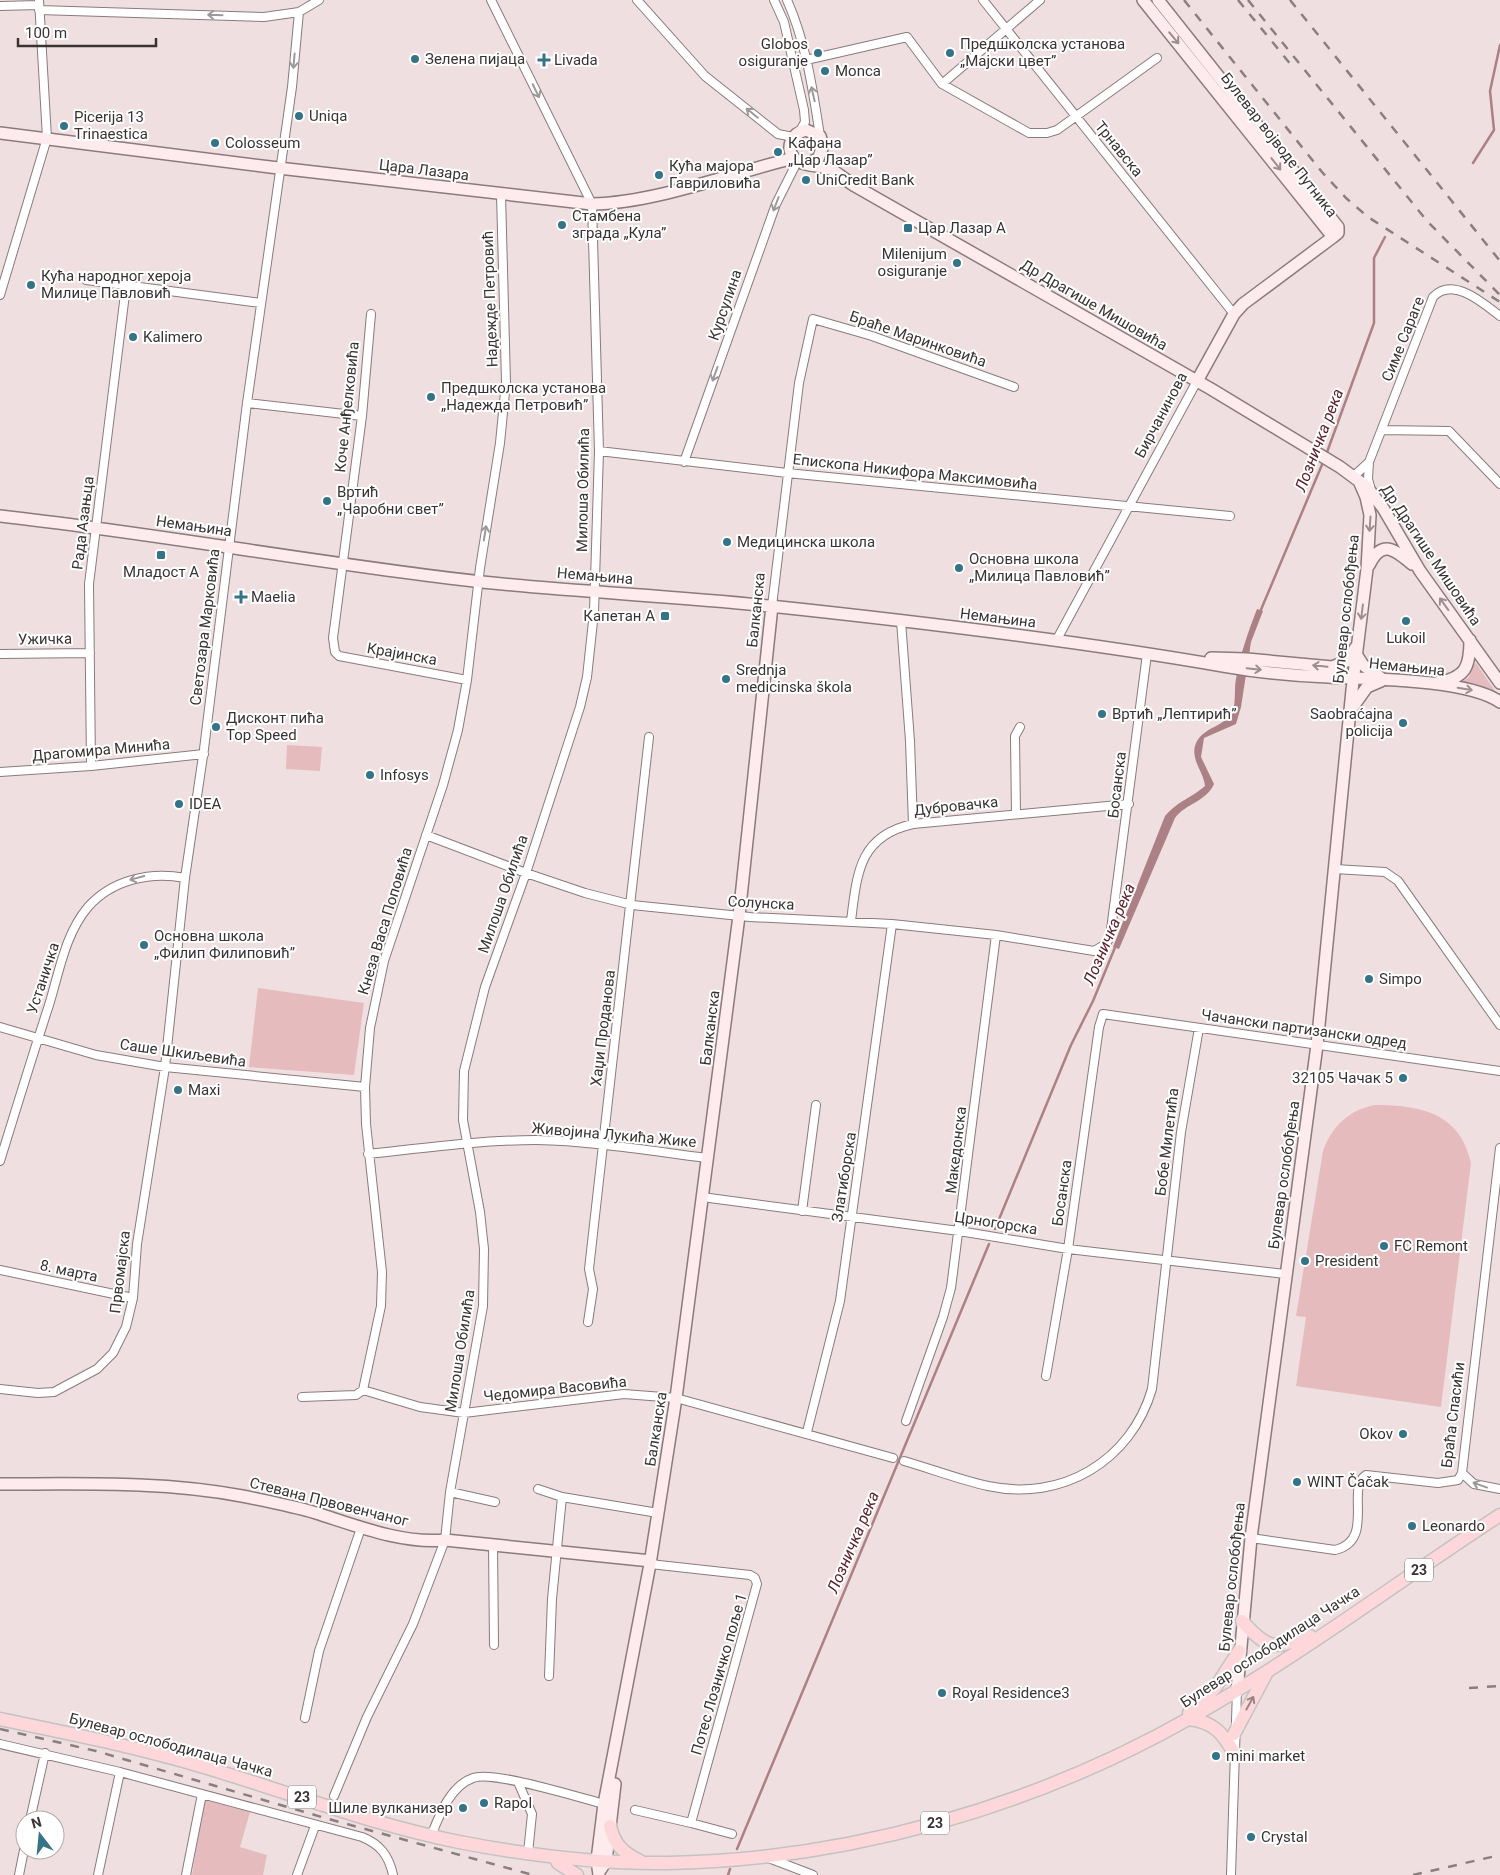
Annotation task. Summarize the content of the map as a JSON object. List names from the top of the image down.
{
  "streets": {
    "main road": ["23", "Булевар ослободилаца Чачка"],
    "street": [
      "Булевар војводе Путника",
      "Трнавска",
      "Цара Лазара",
      "Надежде Петровић",
      "Курсулина",
      "Др Драгише Мишовића",
      "Браће Маринковића",
      "Симе Сараге",
      "Коче Анђелковића",
      "Бирчанинова",
      "Епископа Никифора Максимовића",
      "Милоша Обилића",
      "Рада Азањца",
      "Немањина",
      "Булевар ослобођења",
      "Балканска",
      "Светозара Марковића",
      "Ужичка",
      "Крајинска",
      "Драгомира Минића",
      "Босанска",
      "Дубровачка",
      "Солунска",
      "Кнеза Васа Поповића",
      "Устаничка",
      "Хаџи Проданова",
      "Чачански партизански одред",
      "Саше Шкиљевића",
      "Живојина Лукића Жике",
      "Бобе Милетића",
      "Македонска",
      "Златиборска",
      "Црногорска",
      "8. марта",
      "Првомајска",
      "Чедомира Васовића",
      "Браћа Спасићи",
      "Стевана Првовенчаног",
      "Потес Лозничко поље 1"
    ]
  },
  "crossings": [
    ["Булевар војводе Путника", "Бирчанинова"],
    ["Трнавска", "Бирчанинова"],
    ["Цара Лазара", "Надежде Петровић"],
    ["Цара Лазара", "Курсулина"],
    ["Цара Лазара", "Др Драгише Мишовића"],
    ["Цара Лазара", "Милоша Обилића"],
    ["Цара Лазара", "Светозара Марковића"],
    ["Надежде Петровић", "Немањина"],
    ["Надежде Петровић", "Кнеза Васа Поповића"],
    ["Курсулина", "Др Драгише Мишовића"],
    ["Курсулина", "Епископа Никифора Максимовића"],
    ["Др Драгише Мишовића", "Симе Сараге"],
    ["Др Драгише Мишовића", "Бирчанинова"],
    ["Др Драгише Мишовића", "Булевар ослобођења"],
    ["Браће Маринковића", "Балканска"],
    ["Симе Сараге", "Булевар ослобођења"],
    ["Коче Анђелковића", "Немањина"],
    ["Коче Анђелковића", "Крајинска"],
    ["Бирчанинова", "Епископа Никифора Максимовића"],
    ["Бирчанинова", "Немањина"],
    ["Епископа Никифора Максимовића", "Милоша Обилића"],
    ["Епископа Никифора Максимовића", "Балканска"],
    ["Милоша Обилића", "Немањина"],
    ["Милоша Обилића", "Солунска"],
    ["Милоша Обилића", "Живојина Лукића Жике"],
    ["Милоша Обилића", "Чедомира Васовића"],
    ["Милоша Обилића", "Стевана Првовенчаног"],
    ["Рада Азањца", "Немањина"],
    ["Рада Азањца", "Ужичка"],
    ["Рада Азањца", "Драгомира Минића"],
    ["Немањина", "Булевар ослобођења"],
    ["Немањина", "Балканска"],
    ["Немањина", "Светозара Марковића"],
    ["Немањина", "Босанска"],
    ["Немањина", "Кнеза Васа Поповића"],
    ["Булевар ослобођења", "Чачански партизански одред"],
    ["Булевар ослобођења", "Црногорска"],
    ["Булевар ослобођења", "Браћа Спасићи"],
    ["Булевар ослобођења", "Булевар ослободилаца Чачка"],
    ["Балканска", "Солунска"],
    ["Балканска", "Живојина Лукића Жике"],
    ["Балканска", "Црногорска"],
    ["Балканска", "Чедомира Васовића"],
    ["Балканска", "Стевана Првовенчаног"],
    ["Балканска", "Булевар ослободилаца Чачка"],
    ["Балканска", "Потес Лозничко поље 1"],
    ["Светозара Марковића", "Драгомира Минића"],
    ["Светозара Марковића", "Устаничка"],
    ["Светозара Марковића", "Саше Шкиљевића"],
    ["Светозара Марковића", "Првомајска"],
    ["Крајинска", "Кнеза Васа Поповића"],
    ["Босанска", "Дубровачка"],
    ["Босанска", "Солунска"],
    ["Босанска", "Чачански партизански одред"],
    ["Босанска", "Црногорска"],
    ["Дубровачка", "Солунска"],
    ["Солунска", "Кнеза Васа Поповића"],
    ["Солунска", "Хаџи Проданова"],
    ["Солунска", "Македонска"],
    ["Солунска", "Златиборска"],
    ["Кнеза Васа Поповића", "Саше Шкиљевића"],
    ["Кнеза Васа Поповића", "Живојина Лукића Жике"],
    ["Кнеза Васа Поповића", "Чедомира Васовића"],
    ["Устаничка", "Саше Шкиљевића"],
    ["Хаџи Проданова", "Живојина Лукића Жике"],
    ["Чачански партизански одред", "Бобе Милетића"],
    ["Саше Шкиљевића", "Првомајска"],
    ["Бобе Милетића", "Црногорска"],
    ["Македонска", "Црногорска"],
    ["Златиборска", "Црногорска"],
    ["Златиборска", "Чедомира Васовића"],
    ["8. марта", "Првомајска"],
    ["Стевана Првовенчаног", "Потес Лозничко поље 1"]
  ],
  "one_way": ["Надежде Петровић", "Курсулина", "Устаничка"],
  "water": ["Лозничка река"],
  "places": {
    "other": [
      "Globos osiguranje",
      "Предшколска установа „Мајски цвет”",
      "Зелена пијаца",
      "Monca",
      "Uniqa",
      "Picerija 13 Trinaestica",
      "Colosseum",
      "Кафана „Цар Лазар”",
      "Кућа мајора Гавриловића",
      "UniCredit Bank",
      "Стамбена зграда „Кула”",
      "Milenijum osiguranje",
      "Кућа народног хероја Милице Павловић",
      "Kalimero",
      "Предшколска установа „Надежда Петровић”",
      "Вртић „Чаробни свет”",
      "Медицинска школа",
      "Основна школа „Милица Павловић”",
      "Lukoil",
      "Srednja medicinska škola",
      "Вртић „Лептирић”",
      "Saobraćajna policija",
      "Дисконт пића Top Speed",
      "Infosys",
      "IDEA",
      "Основна школа „Филип Филиповић”",
      "Simpo",
      "32105 Чачак 5",
      "Maxi",
      "FC Remont",
      "President",
      "Okov",
      "WINT Čačak",
      "Leonardo",
      "Royal Residence3",
      "mini market",
      "Rapol",
      "Шиле вулканизер",
      "Crystal"
    ],
    "health": ["Livada", "Maelia"],
    "transit": ["Цар Лазар А", "Младост А", "Капетан А"]
  },
  "scale_bar": "100 m",
  "north": "top"
}
